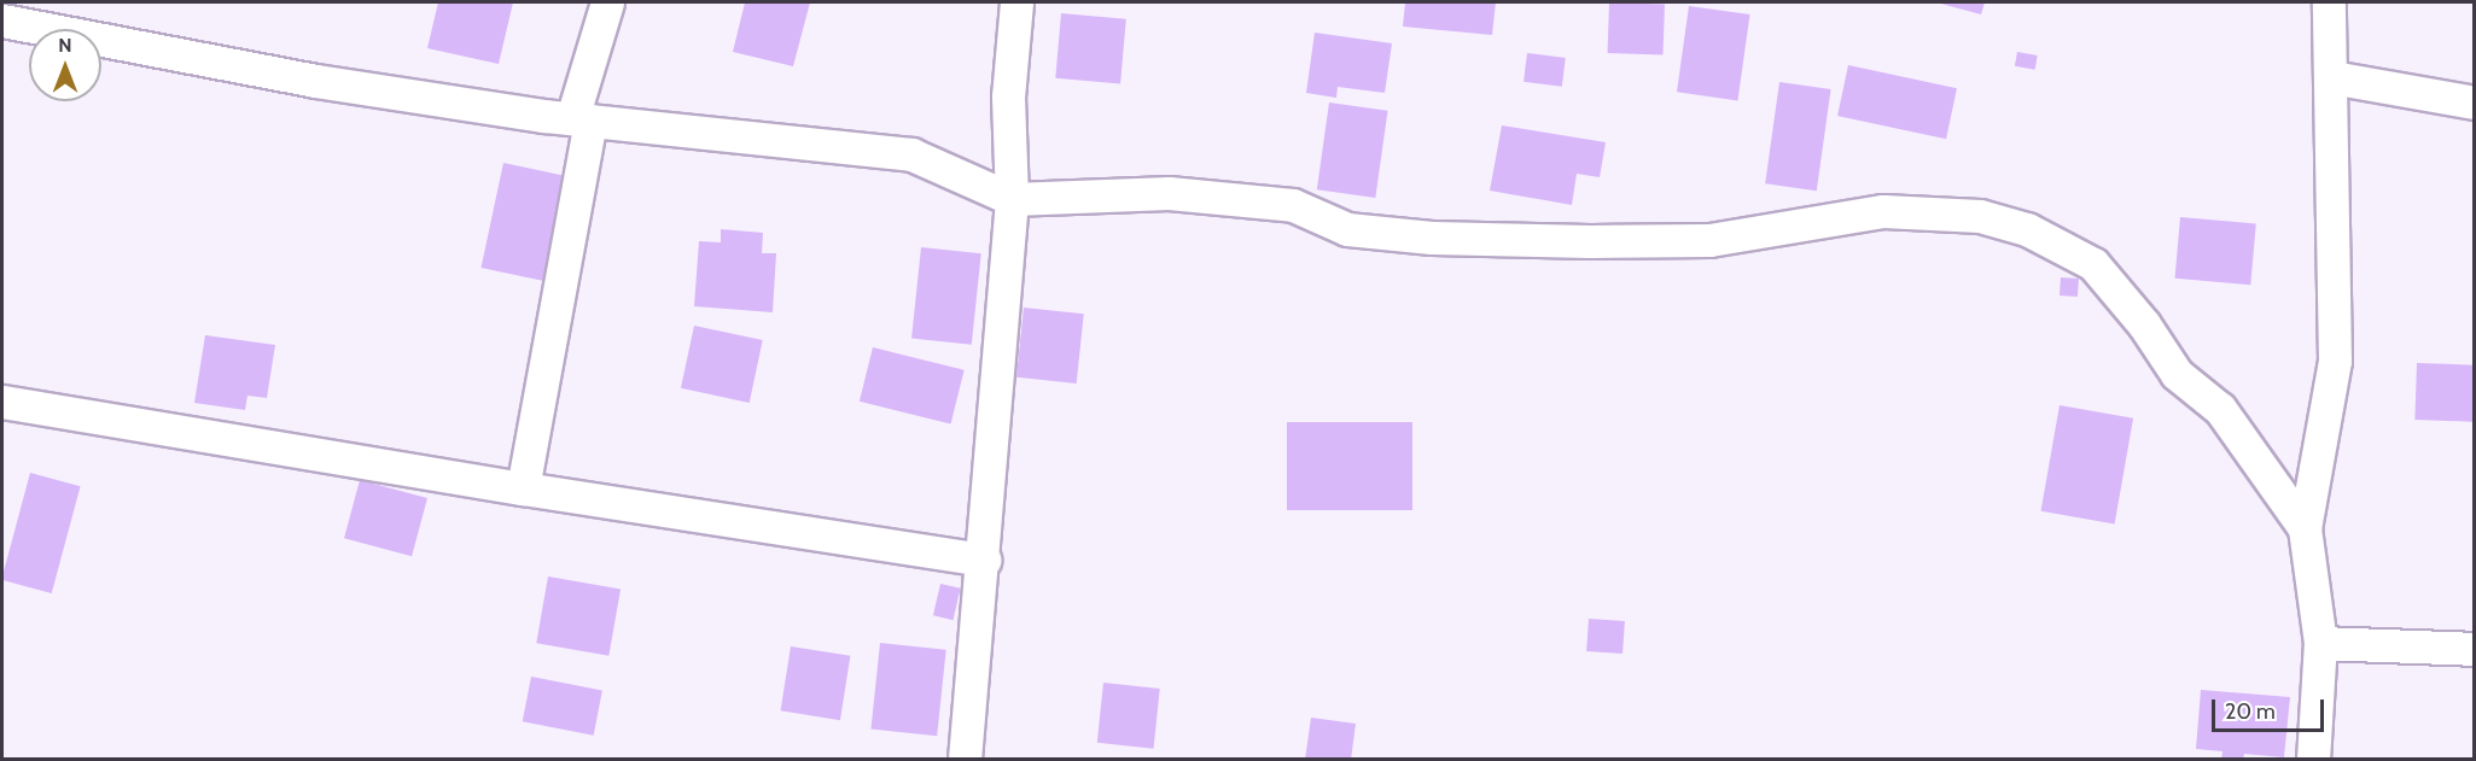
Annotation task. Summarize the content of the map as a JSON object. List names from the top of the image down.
{
  "scale_bar": "20 m",
  "north": "top"
}
